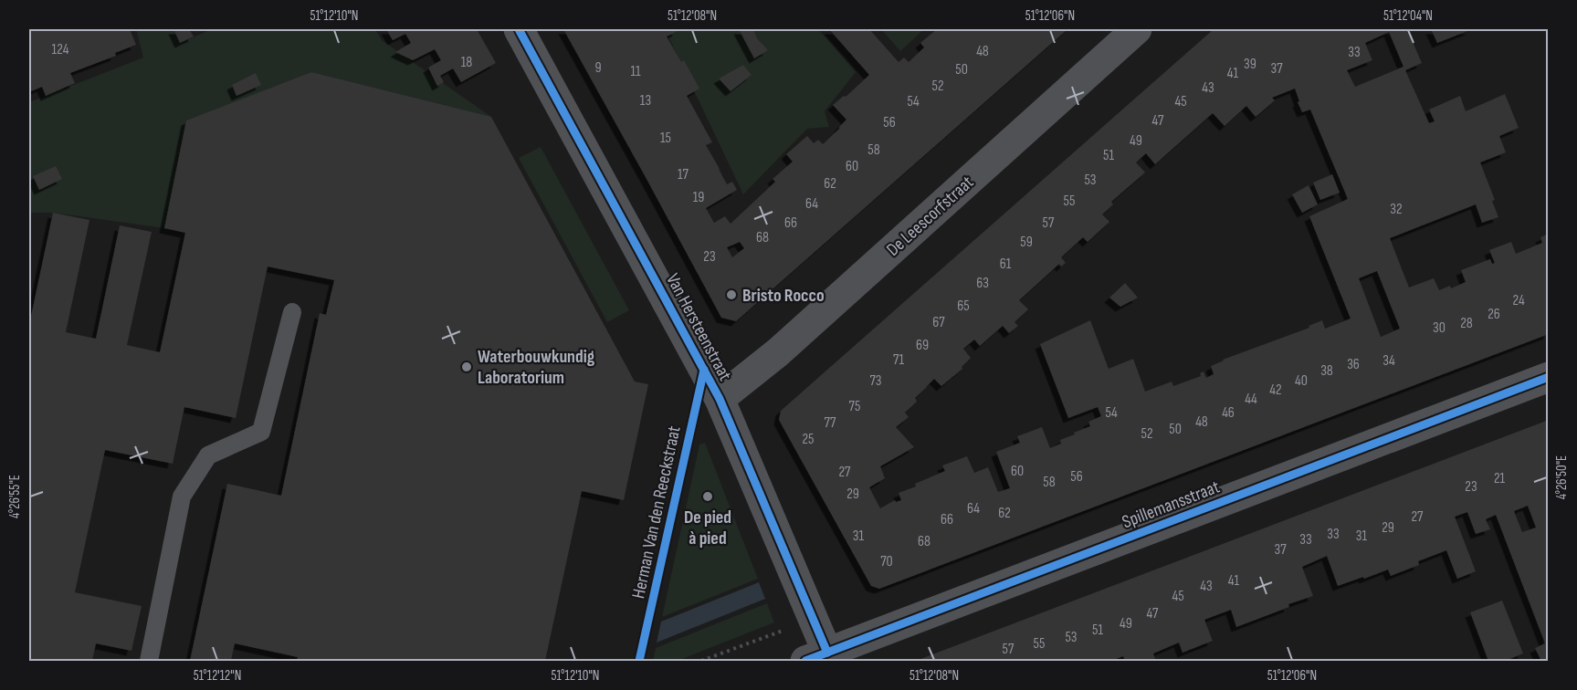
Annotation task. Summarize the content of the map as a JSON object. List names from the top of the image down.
{
  "streets": {
    "street": ["De Leescorfstraat", "Van Hersteenstraat", "Spillemansstraat"],
    "cycle path": ["Herman Van den Reeckstraat"]
  },
  "crossings": [
    ["De Leescorfstraat", "Van Hersteenstraat"],
    ["Van Hersteenstraat", "Spillemansstraat"]
  ],
  "places": ["Bristo Rocco", "Waterbouwkundig Laboratorium", "De pied à pied"],
  "house_numbers": [
    "124",
    "48",
    "33",
    "18",
    "39",
    "9",
    "37",
    "50",
    "11",
    "41",
    "52",
    "43",
    "13",
    "54",
    "45",
    "47",
    "56",
    "15",
    "49",
    "58",
    "51",
    "60",
    "17",
    "53",
    "62",
    "19",
    "55",
    "64",
    "32",
    "66",
    "57",
    "68",
    "59",
    "23",
    "61",
    "63",
    "24",
    "65",
    "26",
    "67",
    "28",
    "30",
    "69",
    "71",
    "34",
    "36",
    "38",
    "73",
    "40",
    "42",
    "44",
    "75",
    "54",
    "46",
    "48",
    "77",
    "50",
    "52",
    "25",
    "60",
    "27",
    "56",
    "21",
    "58",
    "23",
    "29",
    "64",
    "62",
    "27",
    "66",
    "29",
    "33",
    "31",
    "31",
    "33",
    "68",
    "37",
    "70",
    "41",
    "43",
    "45",
    "47",
    "49",
    "51",
    "53",
    "55",
    "57"
  ],
  "coordinates": [
    "51°12'10\"N",
    "51°12'08\"N",
    "51°12'06\"N",
    "51°12'04\"N",
    "4°26'50\"E",
    "4°26'55\"E",
    "51°12'12\"N"
  ]
}
